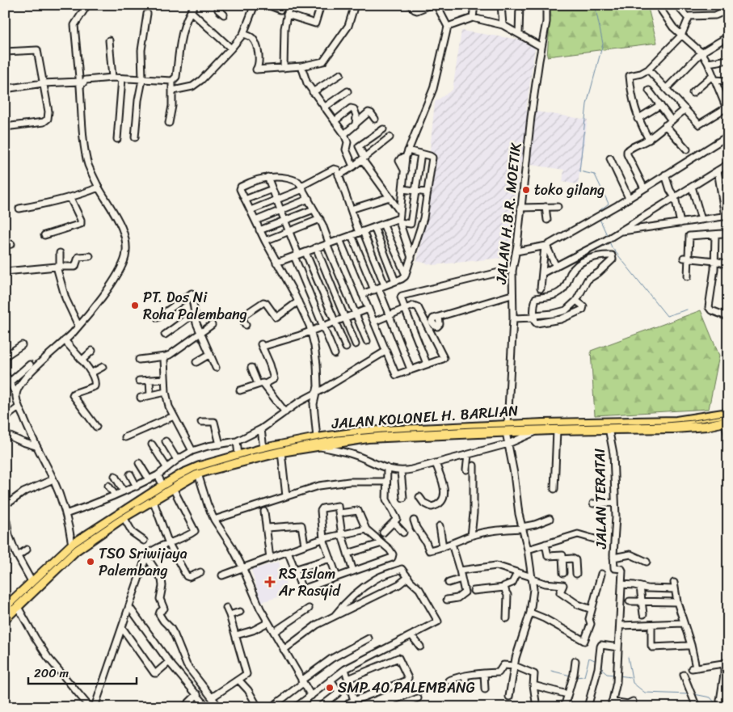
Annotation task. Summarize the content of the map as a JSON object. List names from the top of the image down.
{
  "streets": {
    "highway": ["JALAN KOLONEL H. BARLIAN"],
    "street": ["JALAN H.B.R. MOETIK", "JALAN TERATAI"]
  },
  "crossings": [
    ["JALAN H.B.R. MOETIK", "JALAN KOLONEL H. BARLIAN"]
  ],
  "places": {
    "other": [
      "toko gilang",
      "PT. Dos Ni Roha Palembang",
      "TSO Sriwijaya Palembang",
      "SMP 40 PALEMBANG"
    ],
    "health": ["RS Islam Ar Rasyid"]
  },
  "scale_bar": "200 m"
}
